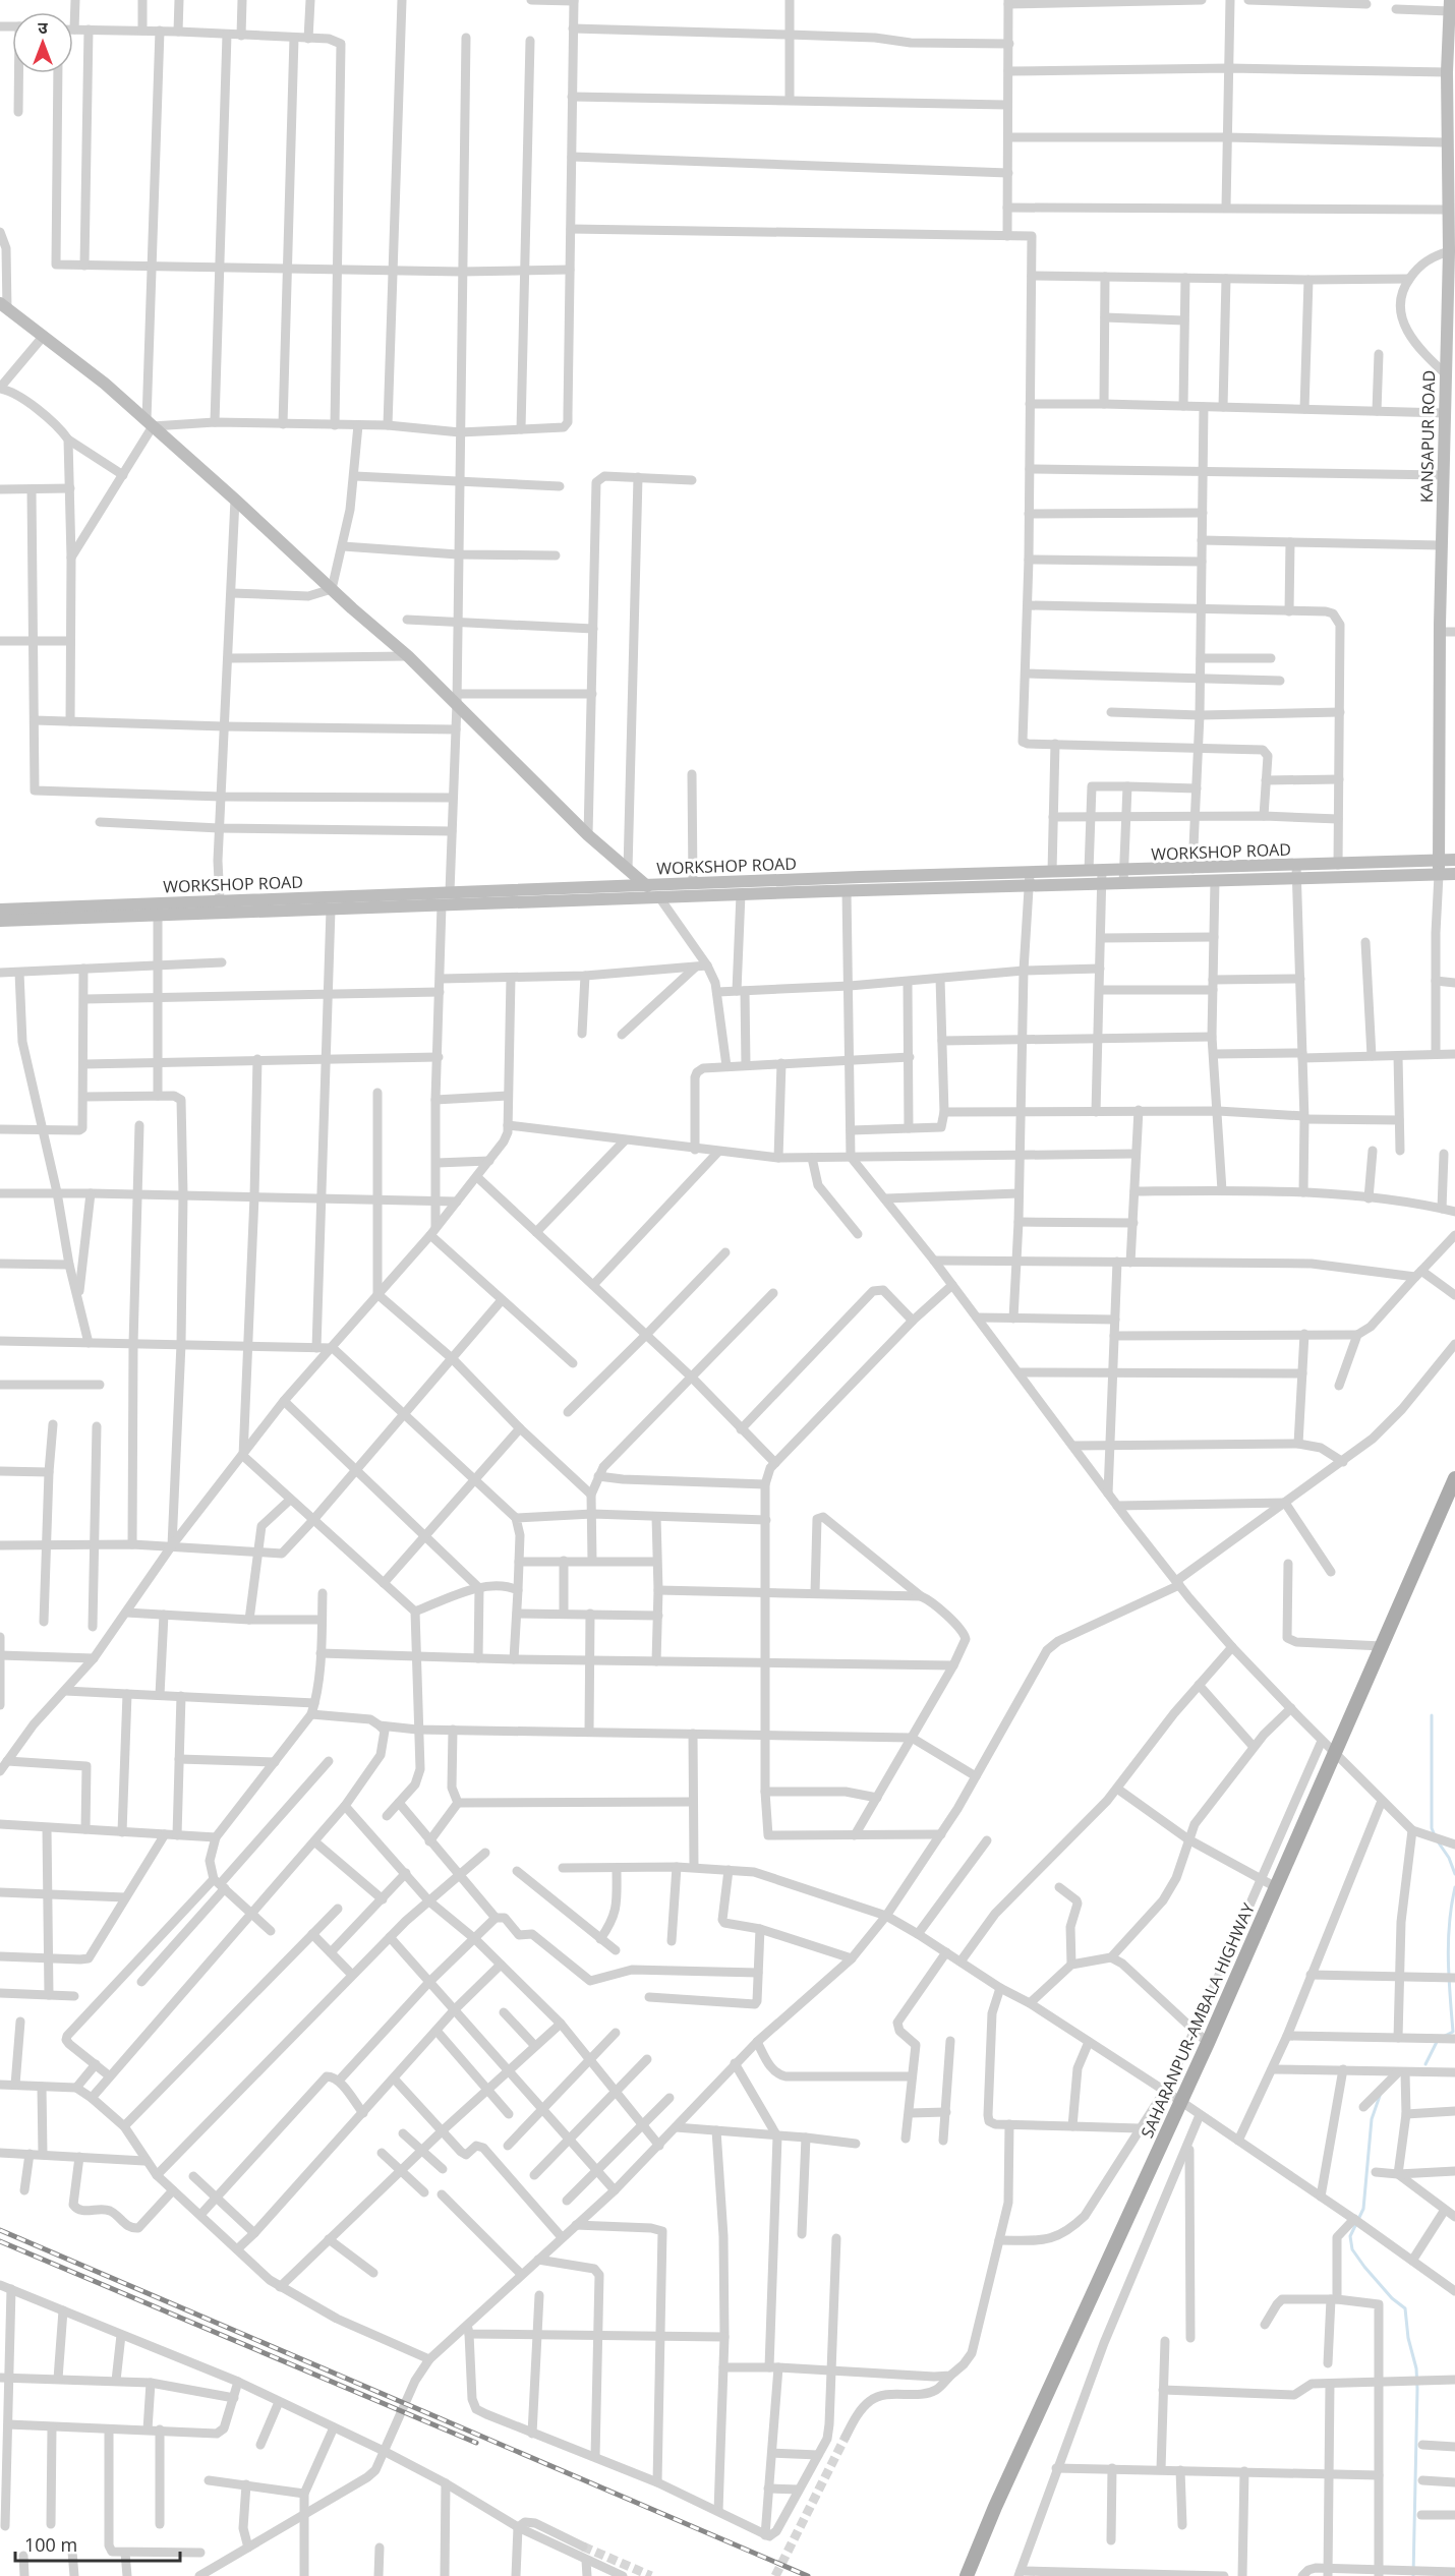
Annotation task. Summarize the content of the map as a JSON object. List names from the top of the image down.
{
  "streets": {
    "main road": ["KANSAPUR ROAD", "WORKSHOP ROAD", "SAHARANPUR-AMBALA HIGHWAY"]
  },
  "crossings": [
    ["KANSAPUR ROAD", "WORKSHOP ROAD"]
  ],
  "scale_bar": "100 m",
  "north": "top"
}
